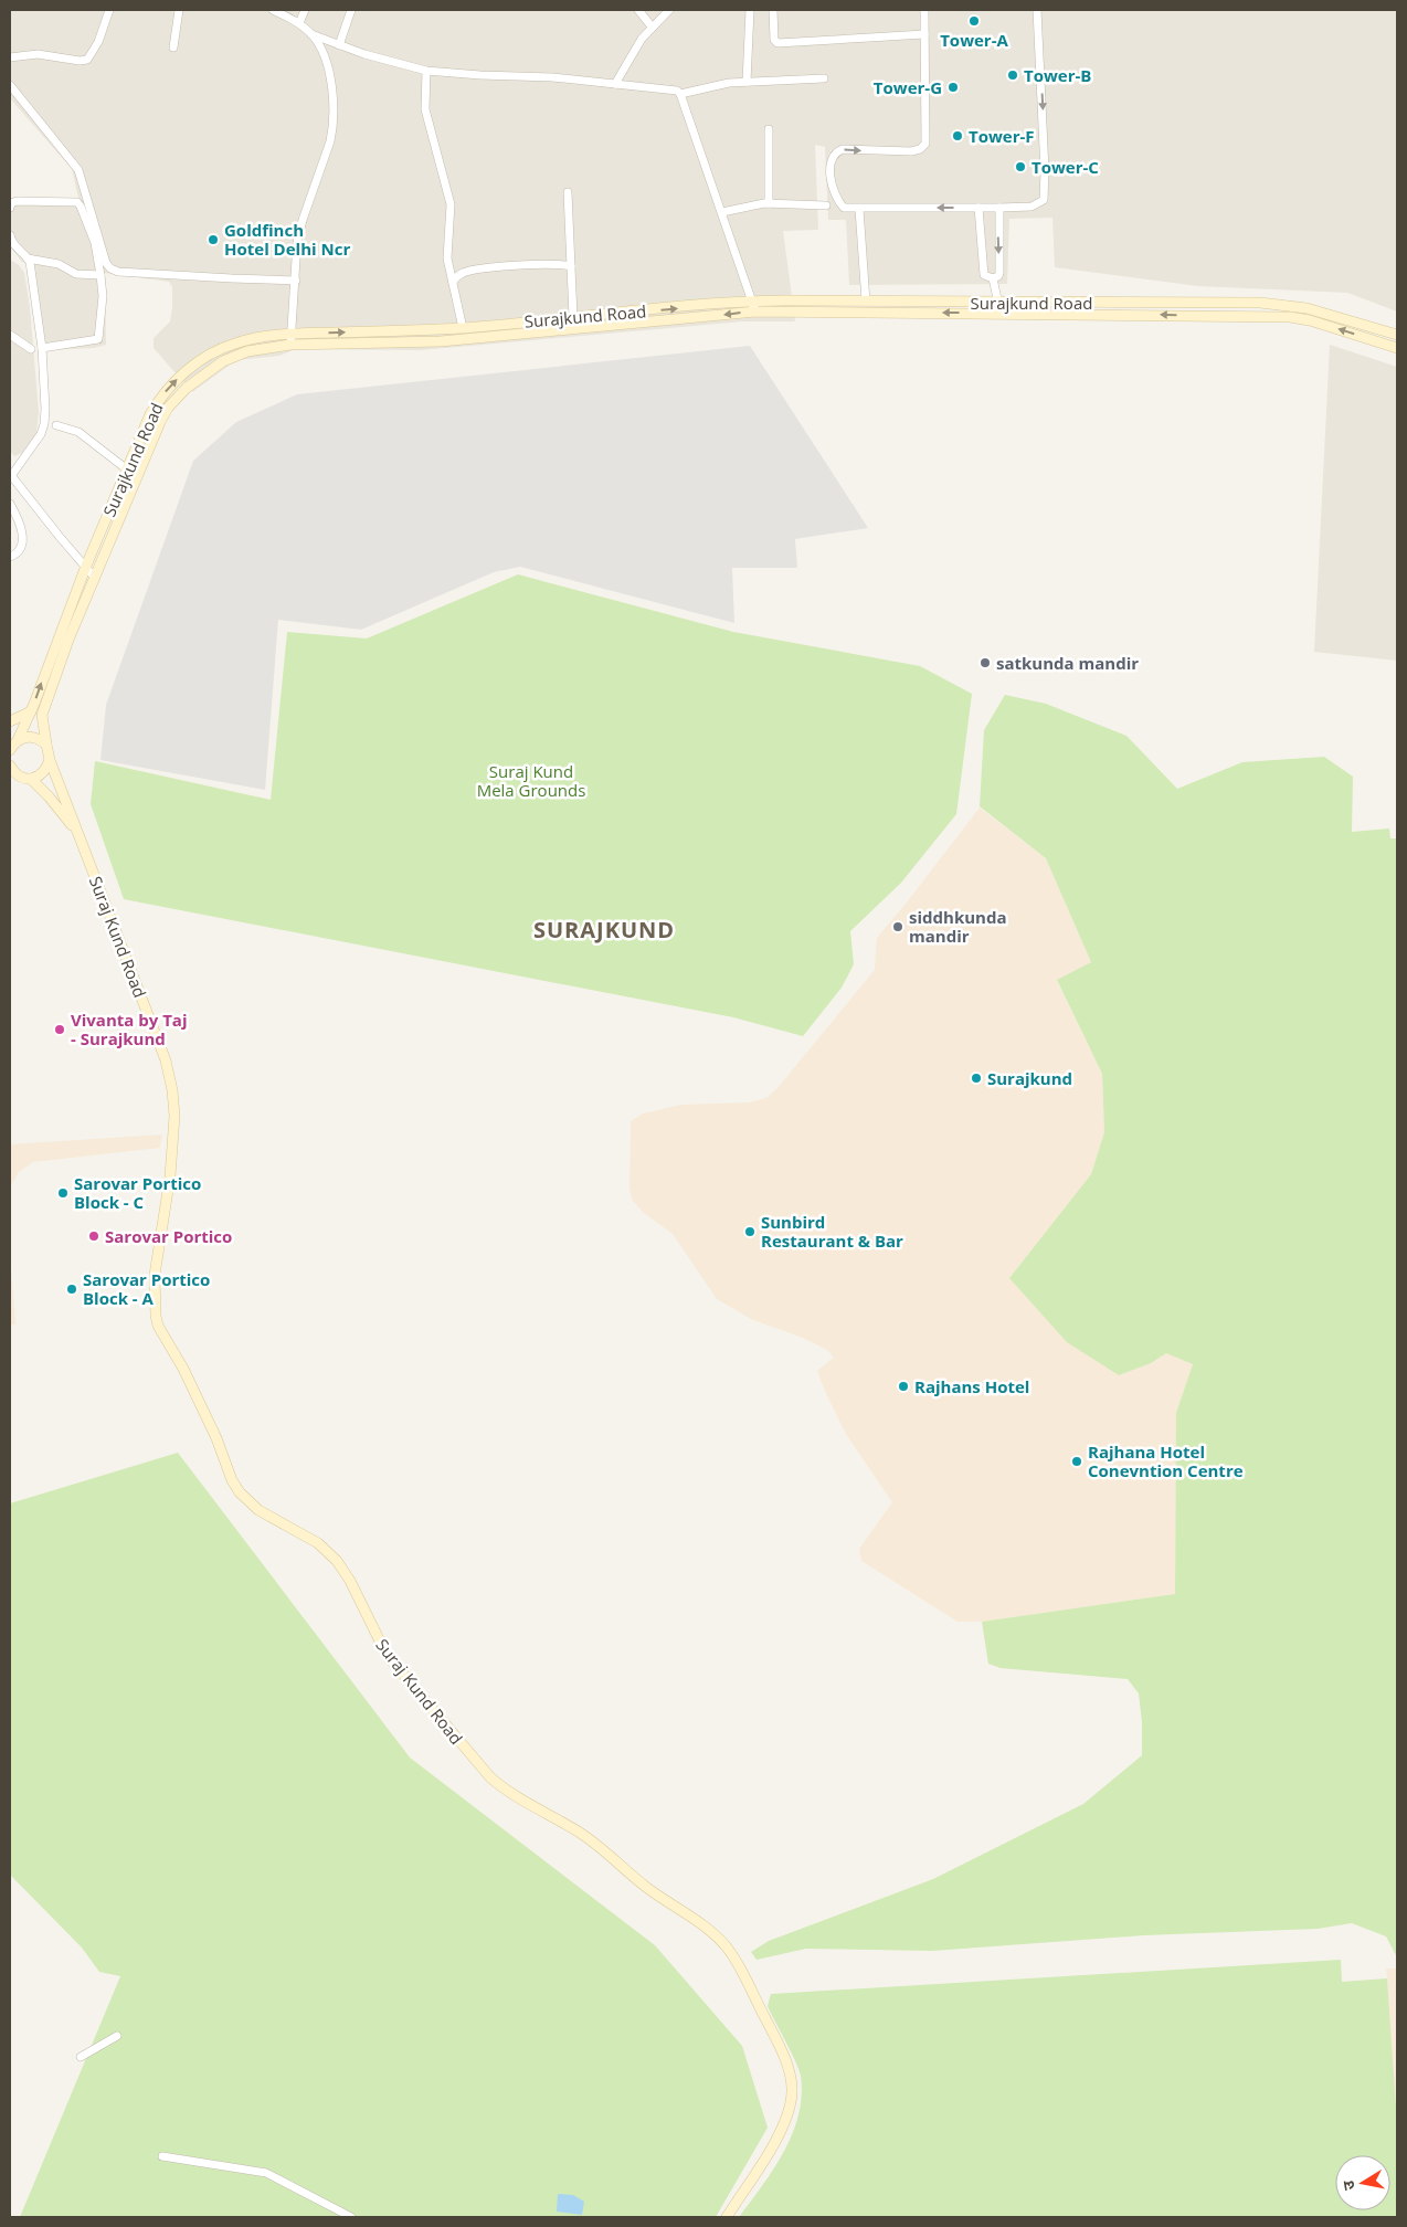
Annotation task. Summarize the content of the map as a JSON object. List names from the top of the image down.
{
  "streets": {
    "main road": ["Surajkund Road", "Suraj Kund Road"]
  },
  "crossings": [
    ["Surajkund Road", "Suraj Kund Road"]
  ],
  "districts": ["SURAJKUND"],
  "parks": ["Suraj Kund Mela Grounds"],
  "places": [
    "Tower-A",
    "Tower-B",
    "Tower-G",
    "Tower-F",
    "Tower-C",
    "Goldfinch Hotel Delhi Ncr",
    "satkunda mandir",
    "siddhkunda mandir",
    "Vivanta by Taj - Surajkund",
    "Surajkund",
    "Sarovar Portico Block - C",
    "Sunbird Restaurant & Bar",
    "Sarovar Portico",
    "Sarovar Portico Block - A",
    "Rajhans Hotel",
    "Rajhana Hotel Conevntion Centre"
  ],
  "north": "left"
}
